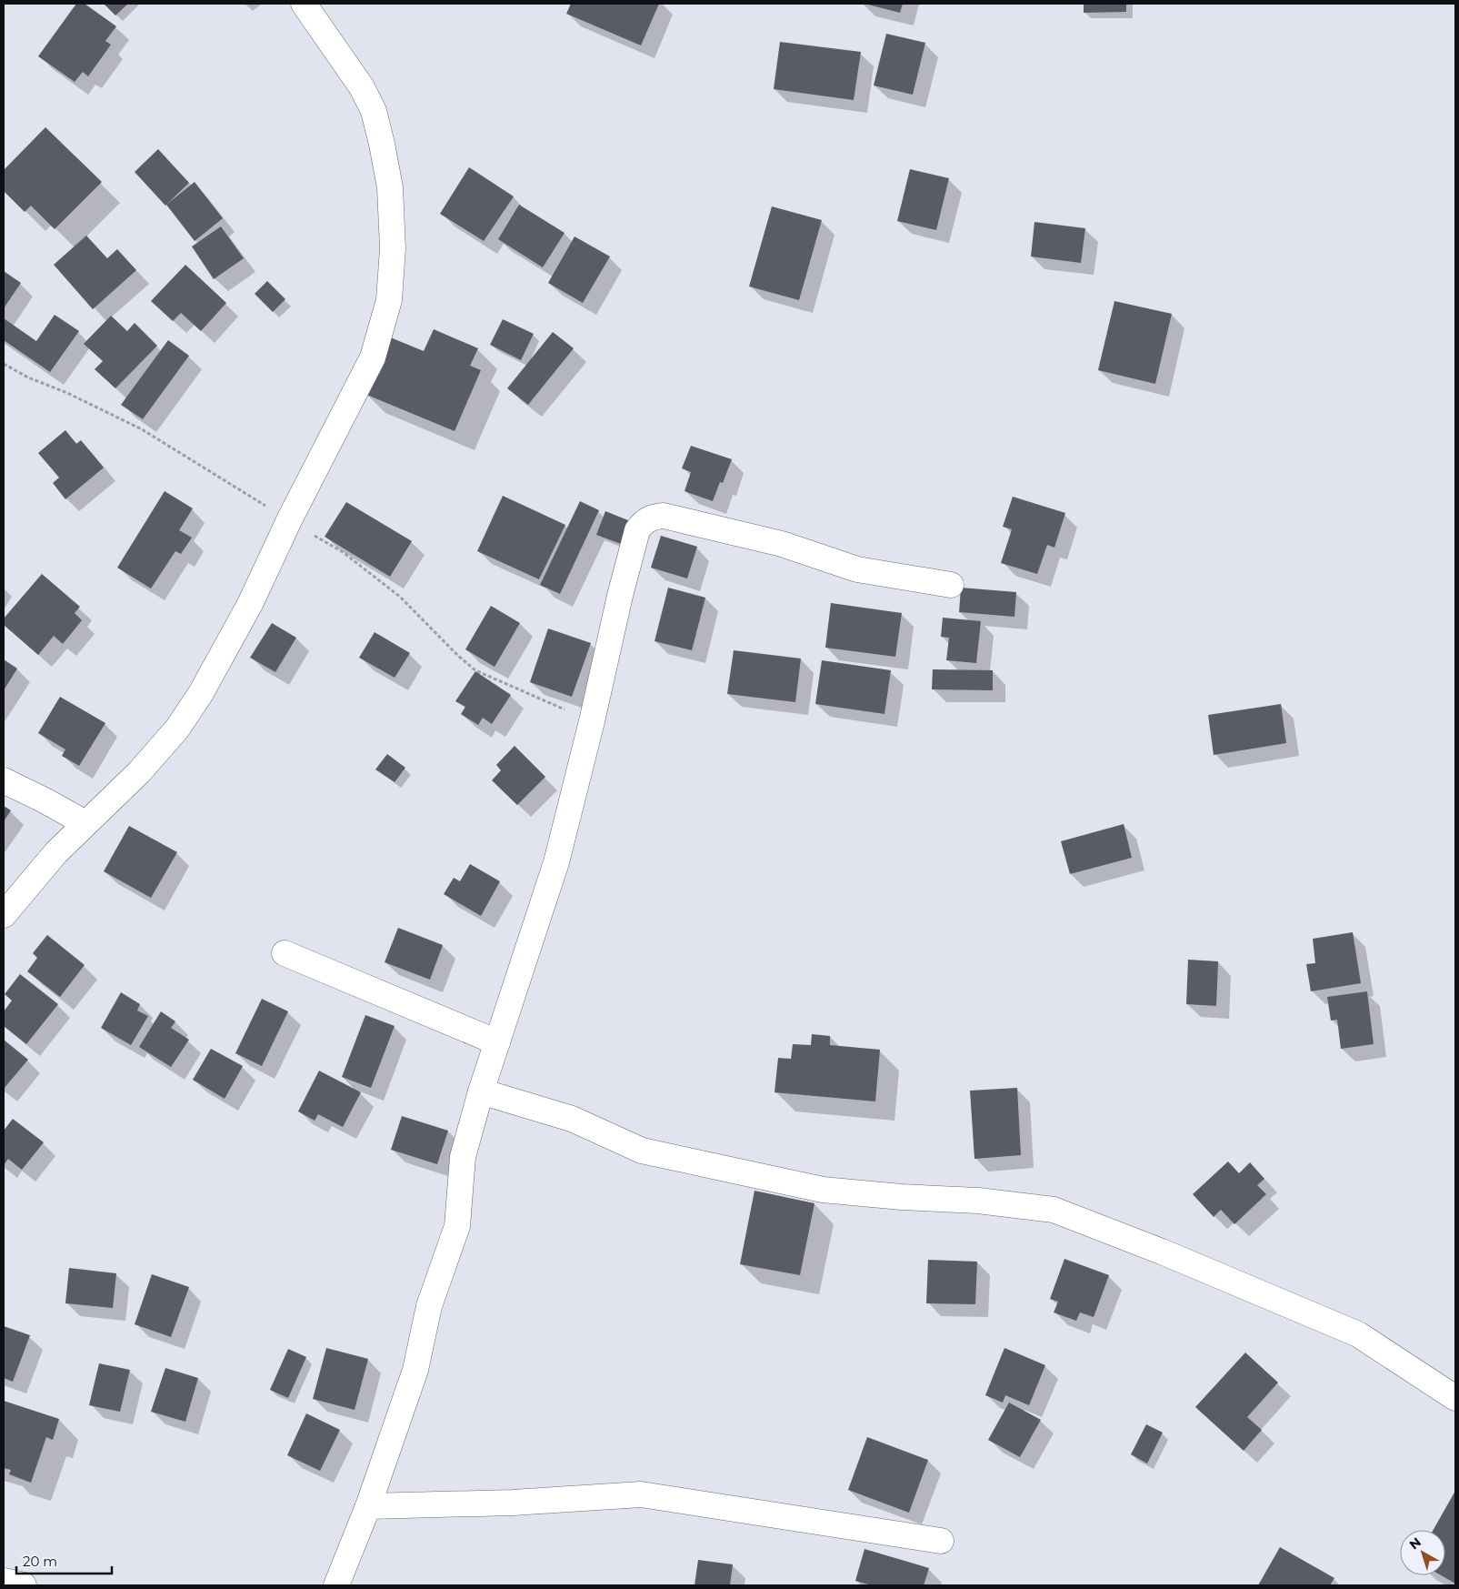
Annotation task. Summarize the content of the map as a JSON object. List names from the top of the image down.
{
  "scale_bar": "20 m",
  "north": "top left"
}
